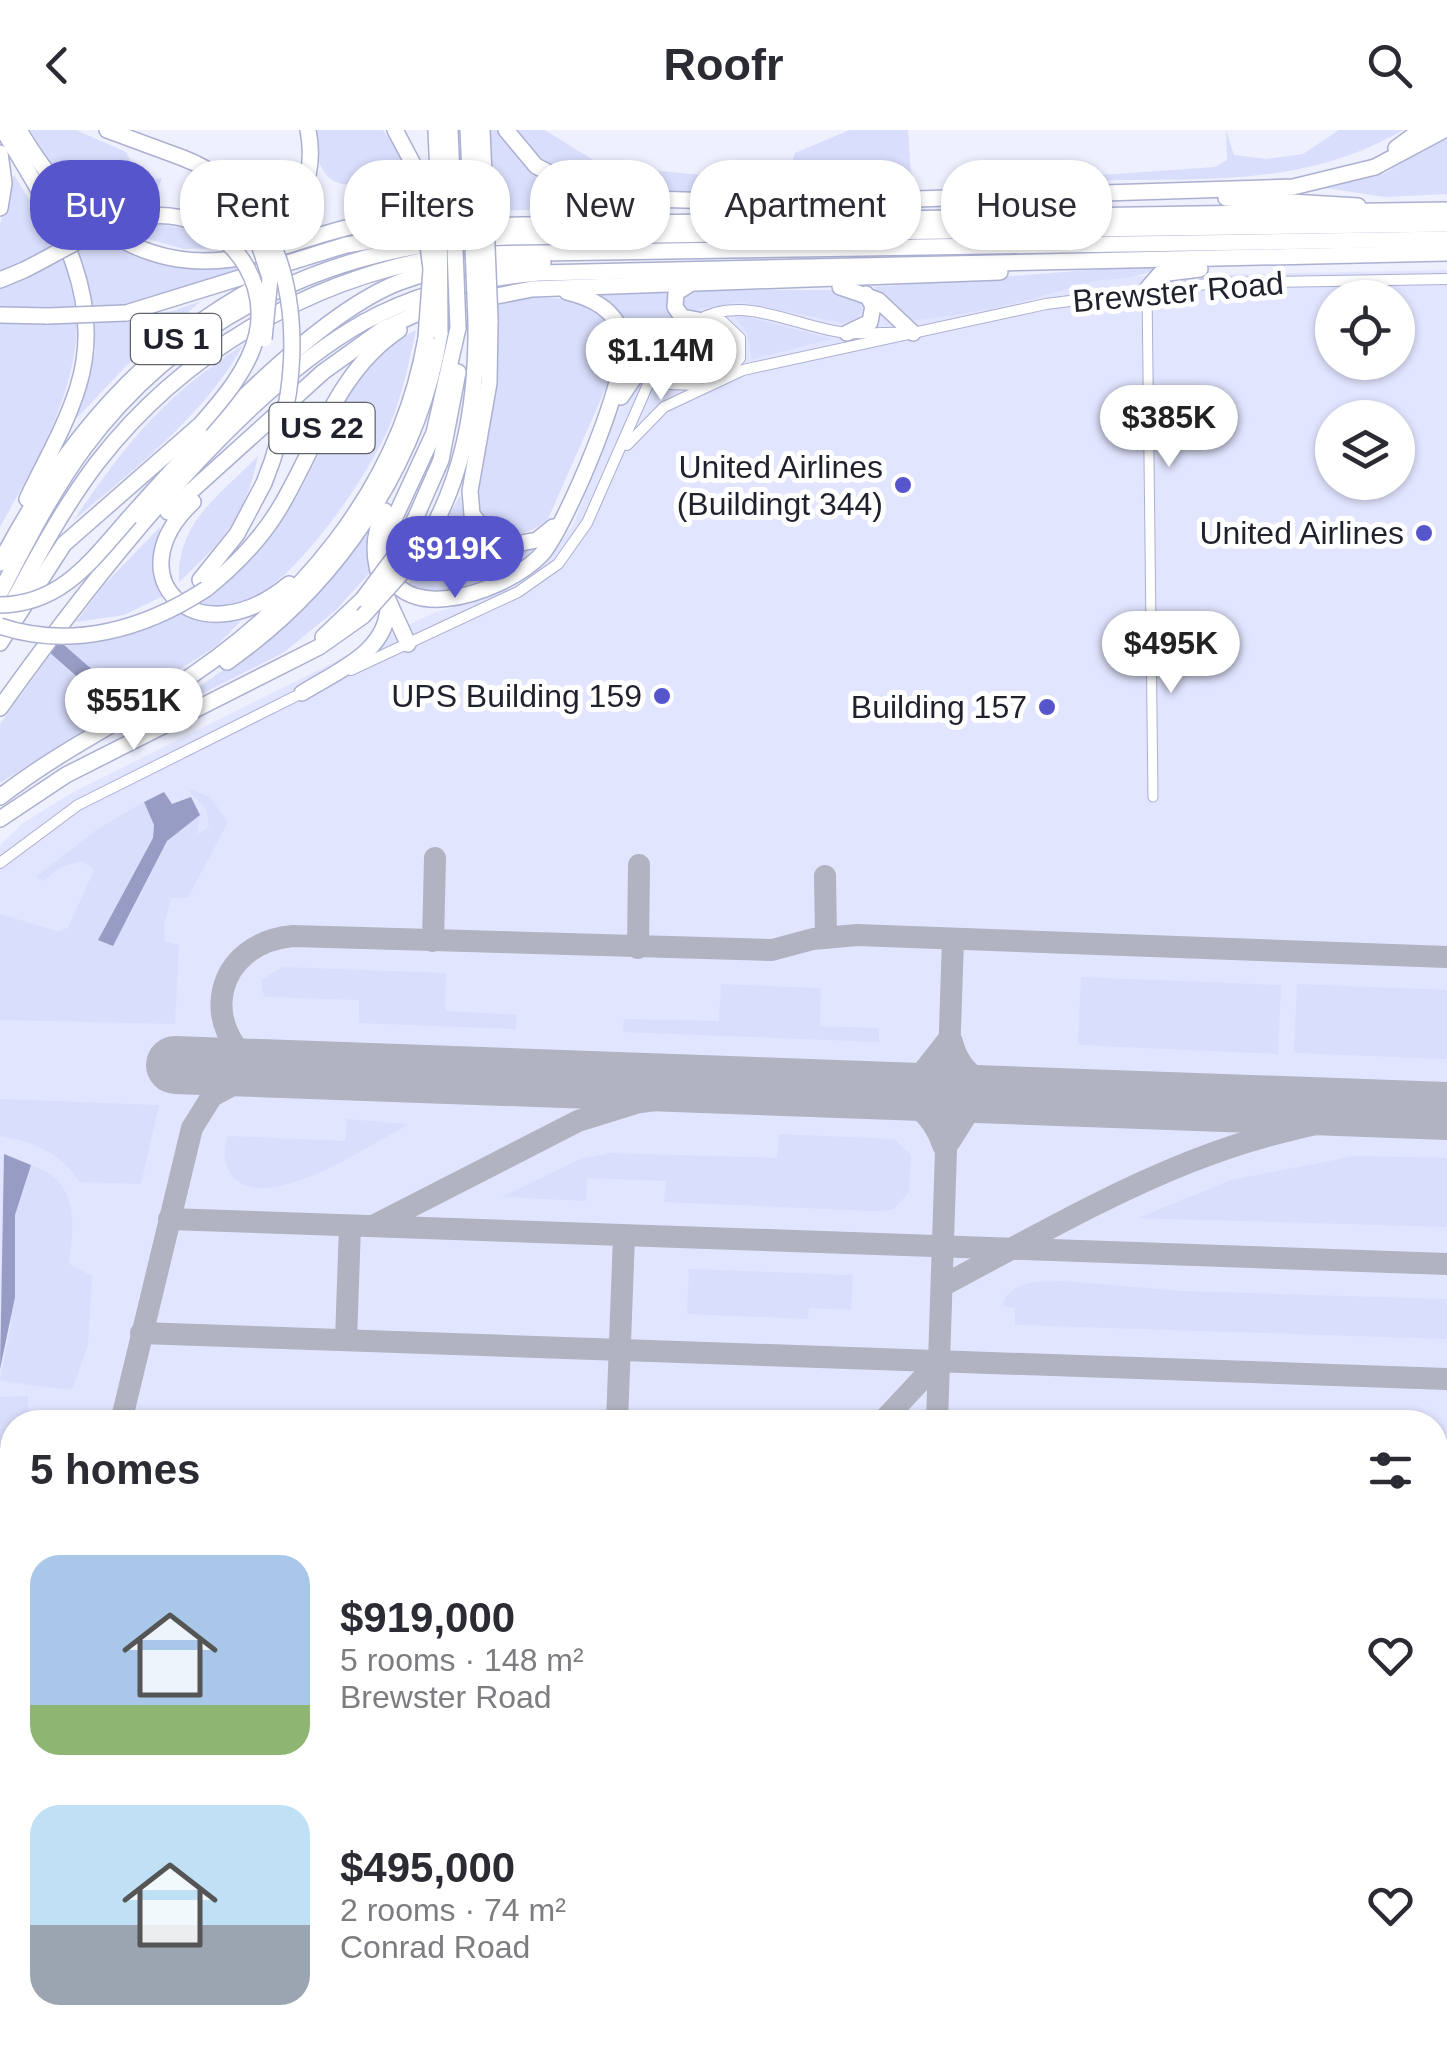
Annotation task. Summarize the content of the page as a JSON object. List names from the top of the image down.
{
  "streets": {
    "highway": ["US 1", "US 22"],
    "street": ["Brewster Road"]
  },
  "places": [
    "United Airlines (Buildingt 344)",
    "United Airlines",
    "UPS Building 159",
    "Building 157"
  ],
  "page": {
    "header": "Roofr",
    "chip": [
      "Buy",
      "Rent",
      "Filters",
      "New",
      "Apartment",
      "House"
    ],
    "price": [
      "$1.14M",
      "$385K",
      "$919K",
      "$495K",
      "$551K"
    ],
    "heading": "5 homes",
    "list": [
      {
        "name": "$919,000",
        "note": "5 rooms · 148 m² · Brewster Road"
      },
      {
        "name": "$495,000",
        "note": "2 rooms · 74 m² · Conrad Road"
      }
    ]
  }
}
